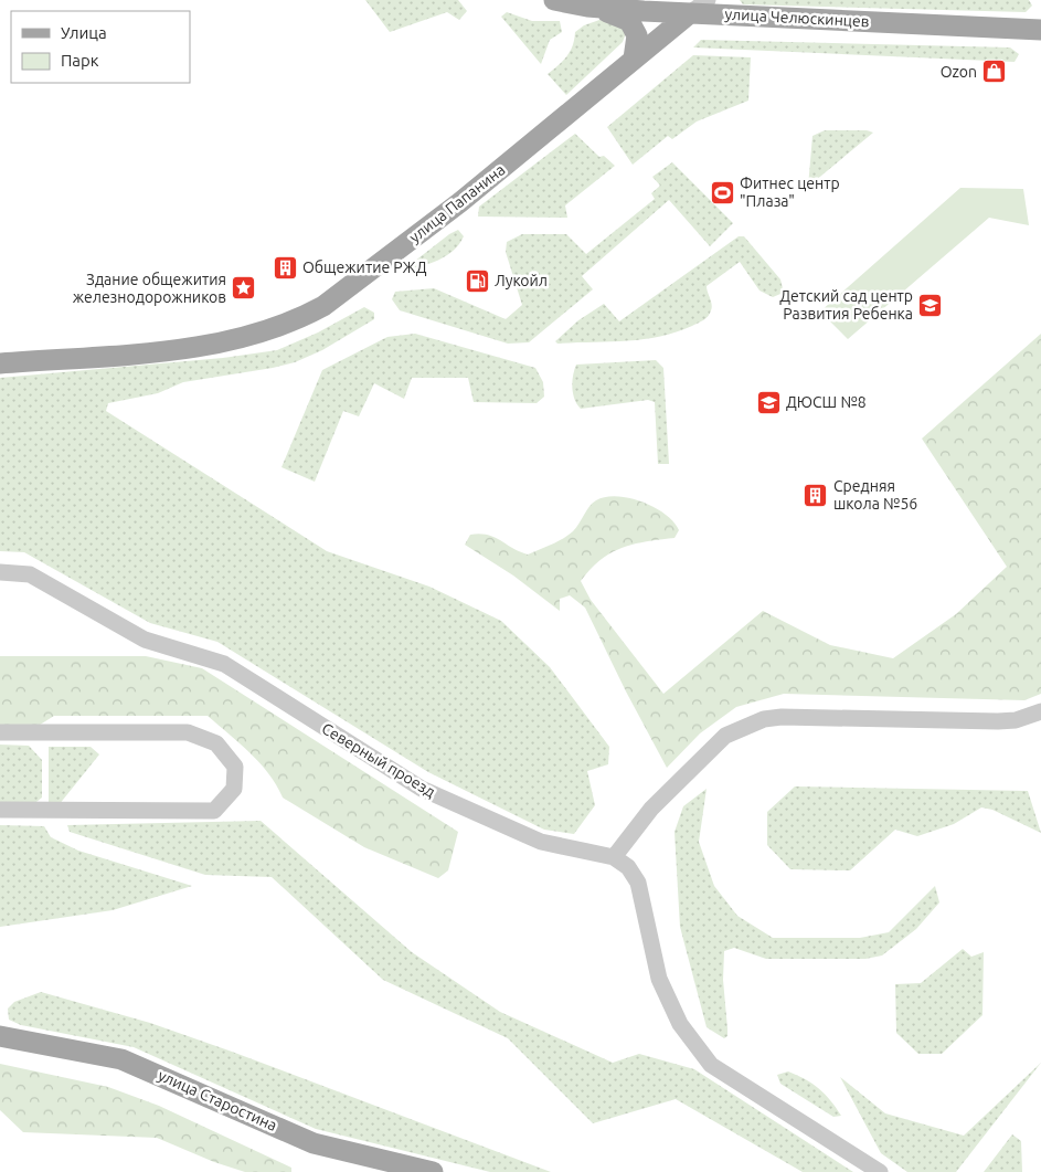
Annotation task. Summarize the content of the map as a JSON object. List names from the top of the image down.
{
  "streets": {
    "main road": ["улица Челюскинцев", "улица Папанина", "улица Старостина"],
    "street": ["Северный проезд"]
  },
  "crossings": [
    ["улица Челюскинцев", "улица Папанина"]
  ],
  "places": {
    "shop": ["Ozon"],
    "sports": ["Фитнес центр \"Плаза\""],
    "building": ["Общежитие РЖД", "Средняя школа №56"],
    "fuel station": ["Лукойл"],
    "place": ["Здание общежития железнодорожников"],
    "school or university": ["Детский сад центр Развития Ребенка", "ДЮСШ №8"]
  },
  "legend": ["Улица", "Парк"]
}
